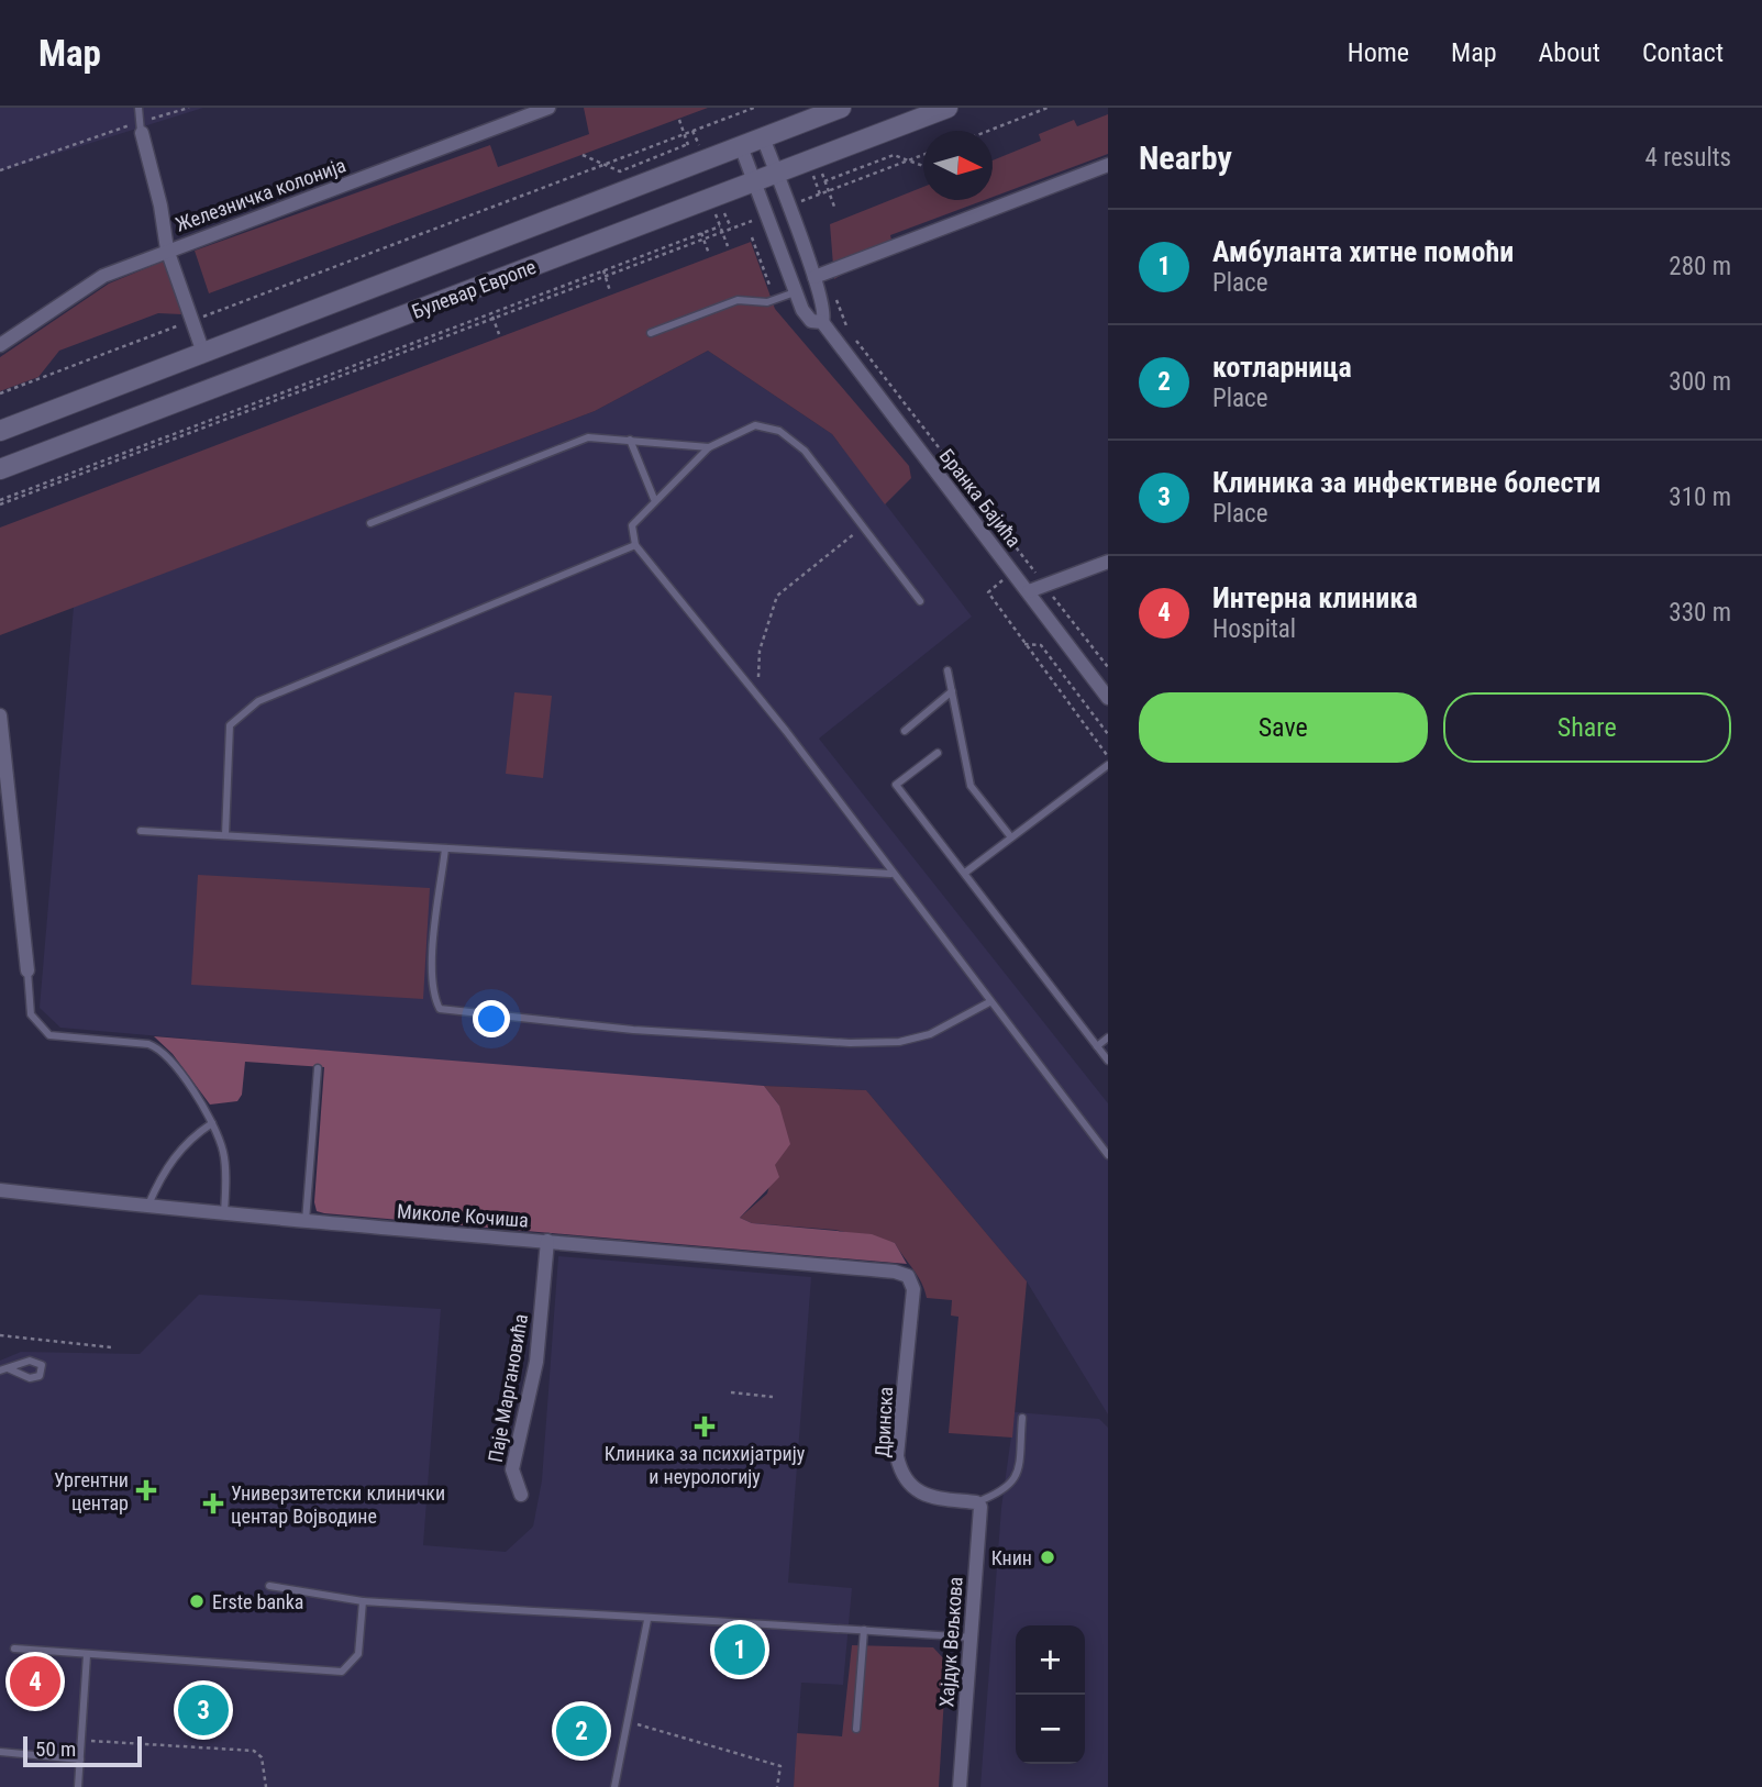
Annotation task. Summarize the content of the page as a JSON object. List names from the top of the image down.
{
  "streets": {
    "main road": ["Булевар Европе"],
    "street": [
      "Железничка колонија",
      "Бранка Бајића",
      "Миколе Кочиша",
      "Паје Маргановића",
      "Дринска",
      "Хајдук Вељкова"
    ]
  },
  "crossings": [
    ["Булевар Европе", "Бранка Бајића"],
    ["Миколе Кочиша", "Паје Маргановића"],
    ["Миколе Кочиша", "Дринска"],
    ["Дринска", "Хајдук Вељкова"]
  ],
  "places": {
    "health": ["Клиника за психијатрију и неурологију", "Ургентни центар", "Универзитетски клинички центар Војводине"],
    "other": ["Книн", "Erste banka"]
  },
  "scale_bar": "50 m",
  "north": "right",
  "page": {
    "header": "Map",
    "nav": [
      "Home",
      "Map",
      "About",
      "Contact"
    ],
    "heading": ["Nearby", "4 results"],
    "list": [
      {
        "mark": "1",
        "name": "Амбуланта хитне помоћи",
        "note": "Place",
        "value": "280 m"
      },
      {
        "mark": "2",
        "name": "котларница",
        "note": "Place",
        "value": "300 m"
      },
      {
        "mark": "3",
        "name": "Клиника за инфективне болести",
        "note": "Place",
        "value": "310 m"
      },
      {
        "mark": "4",
        "name": "Интерна клиника",
        "note": "Hospital",
        "value": "330 m"
      }
    ],
    "buttons": ["Save", "Share"],
    "pins": [
      "1",
      "4",
      "3",
      "2"
    ],
    "map_buttons": ["+", "−"],
    "scale": "50 m"
  }
}
